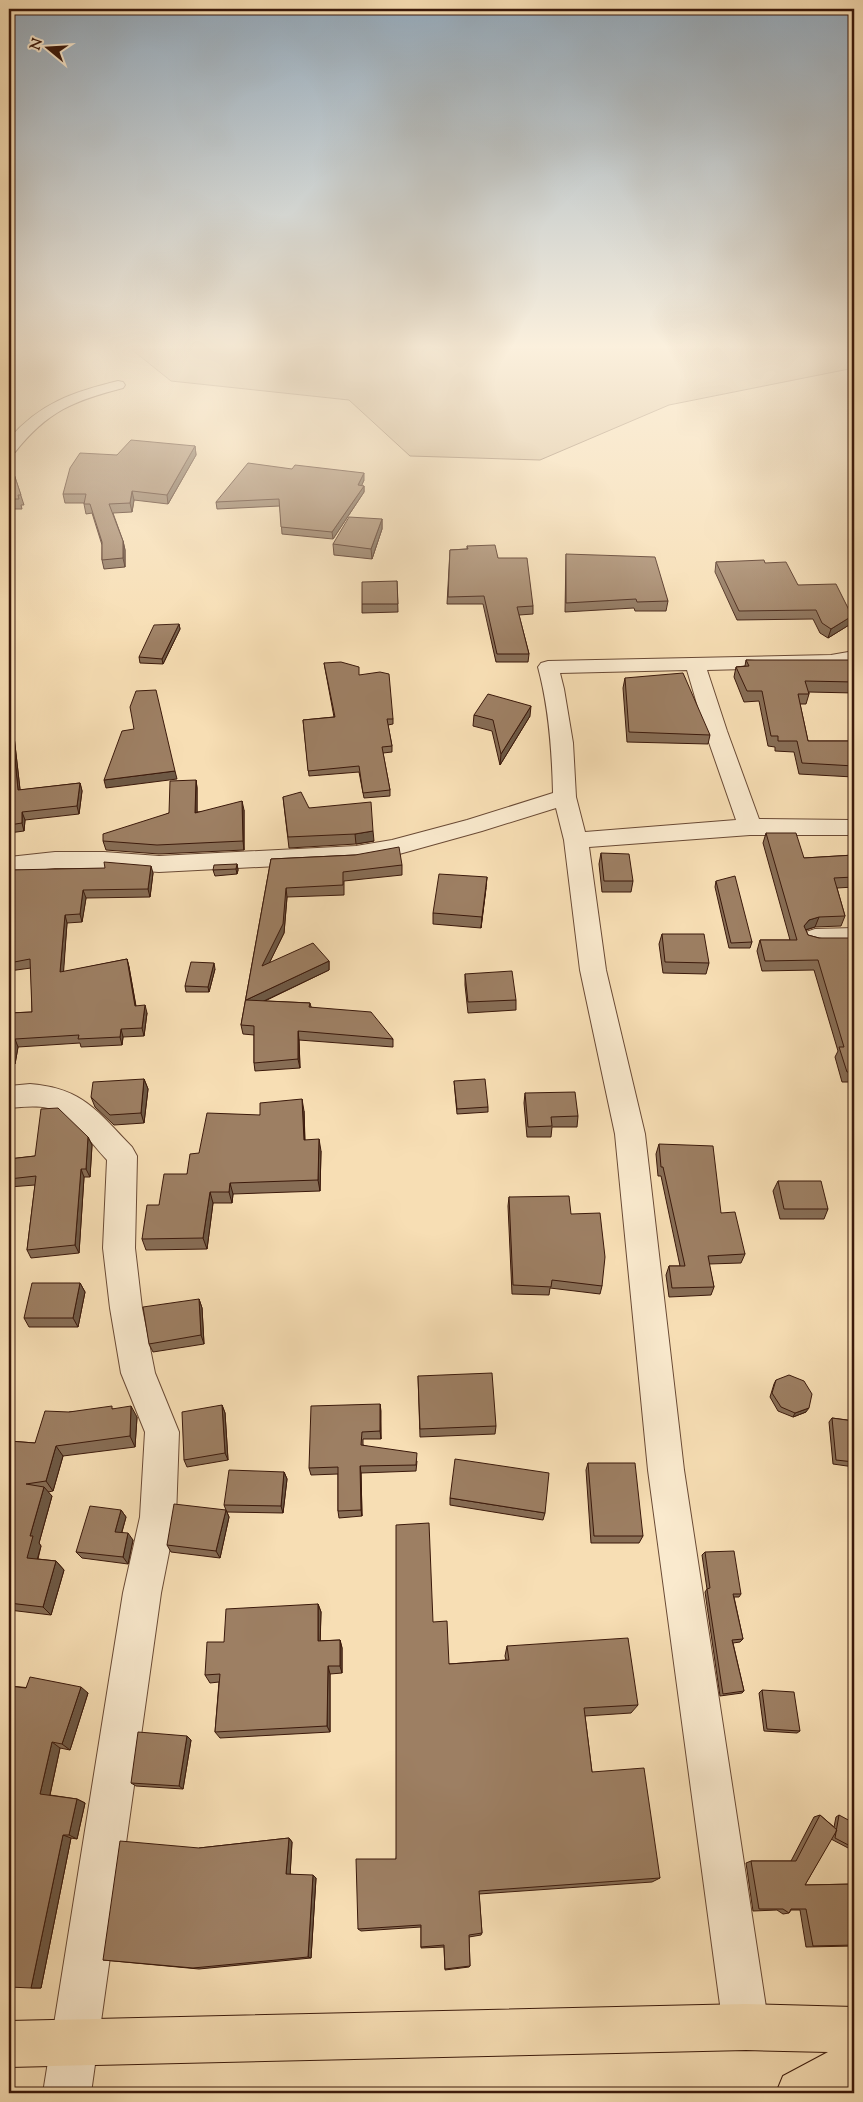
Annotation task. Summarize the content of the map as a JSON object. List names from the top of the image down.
{
  "north": "left"
}
